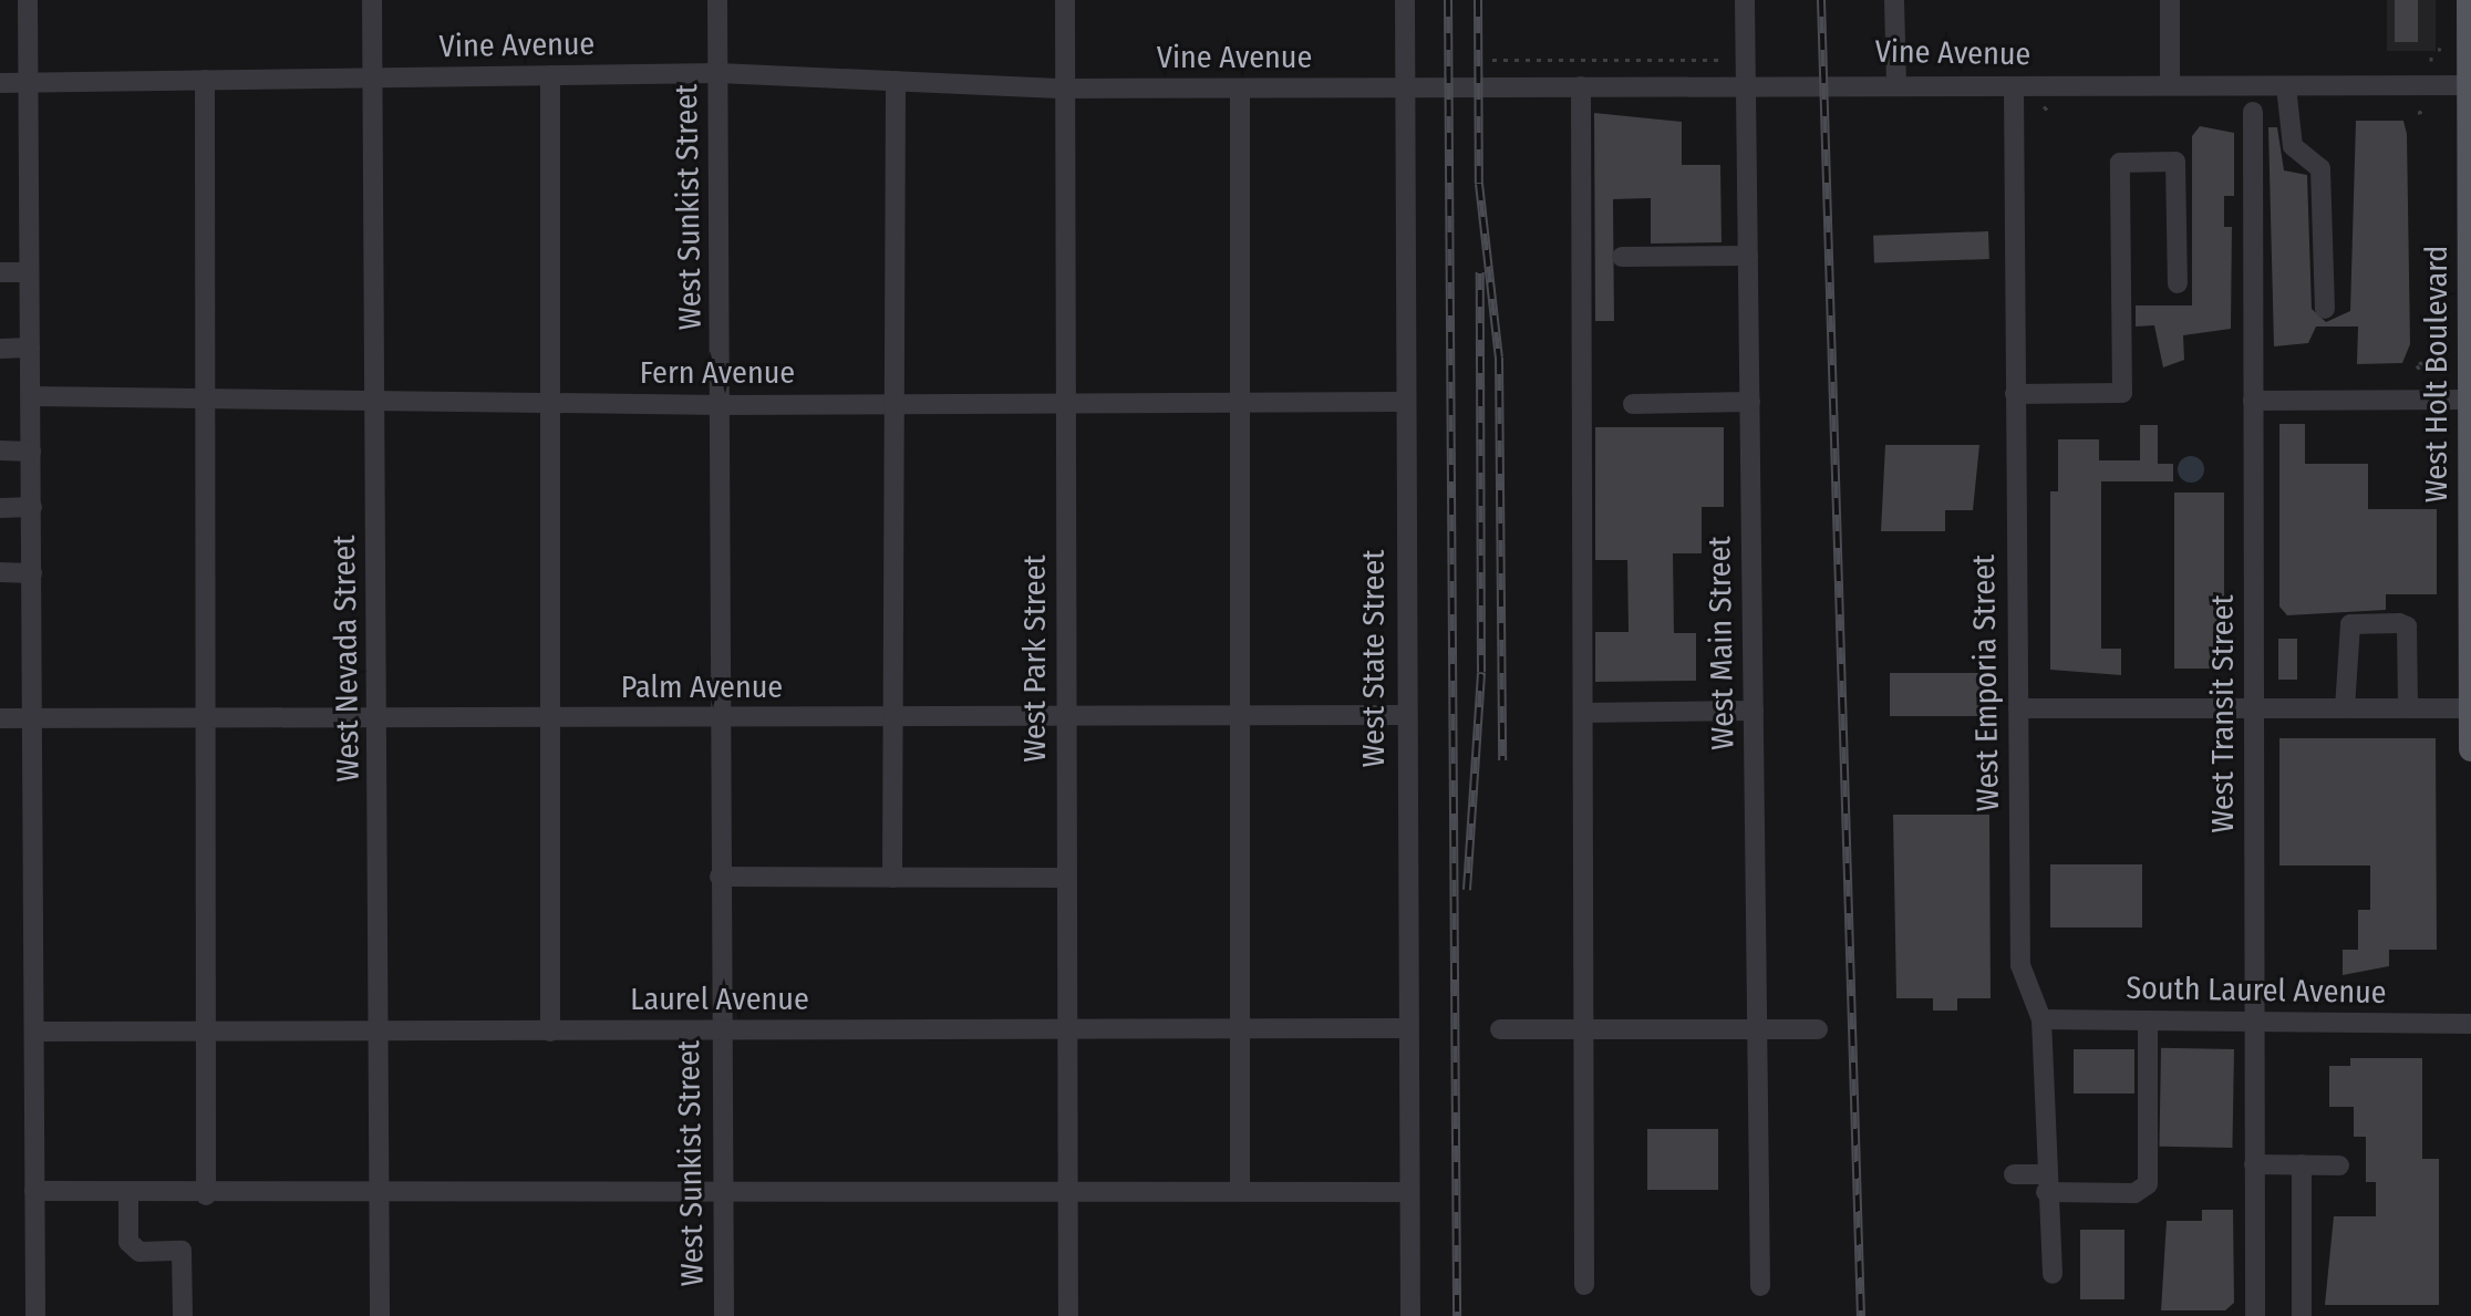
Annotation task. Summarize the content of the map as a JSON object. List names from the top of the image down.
{
  "streets": {
    "main road": ["West Holt Boulevard"],
    "street": [
      "Vine Avenue",
      "West Sunkist Street",
      "Fern Avenue",
      "West Main Street",
      "West Nevada Street",
      "West Park Street",
      "West State Street",
      "West Emporia Street",
      "Palm Avenue",
      "West Transit Street",
      "South Laurel Avenue",
      "Laurel Avenue"
    ]
  },
  "crossings": [
    ["Vine Avenue", "West Sunkist Street"],
    ["Vine Avenue", "West Holt Boulevard"],
    ["Vine Avenue", "West Main Street"],
    ["Vine Avenue", "West Nevada Street"],
    ["Vine Avenue", "West Park Street"],
    ["Vine Avenue", "West State Street"],
    ["Vine Avenue", "West Emporia Street"],
    ["West Sunkist Street", "Fern Avenue"],
    ["West Sunkist Street", "Palm Avenue"],
    ["West Sunkist Street", "Laurel Avenue"],
    ["Fern Avenue", "West Nevada Street"],
    ["Fern Avenue", "West Park Street"],
    ["Fern Avenue", "West State Street"],
    ["West Nevada Street", "Palm Avenue"],
    ["West Nevada Street", "Laurel Avenue"],
    ["West Park Street", "Palm Avenue"],
    ["West Park Street", "Laurel Avenue"],
    ["West State Street", "Palm Avenue"],
    ["West State Street", "Laurel Avenue"],
    ["West Emporia Street", "South Laurel Avenue"],
    ["West Transit Street", "South Laurel Avenue"]
  ]
}
